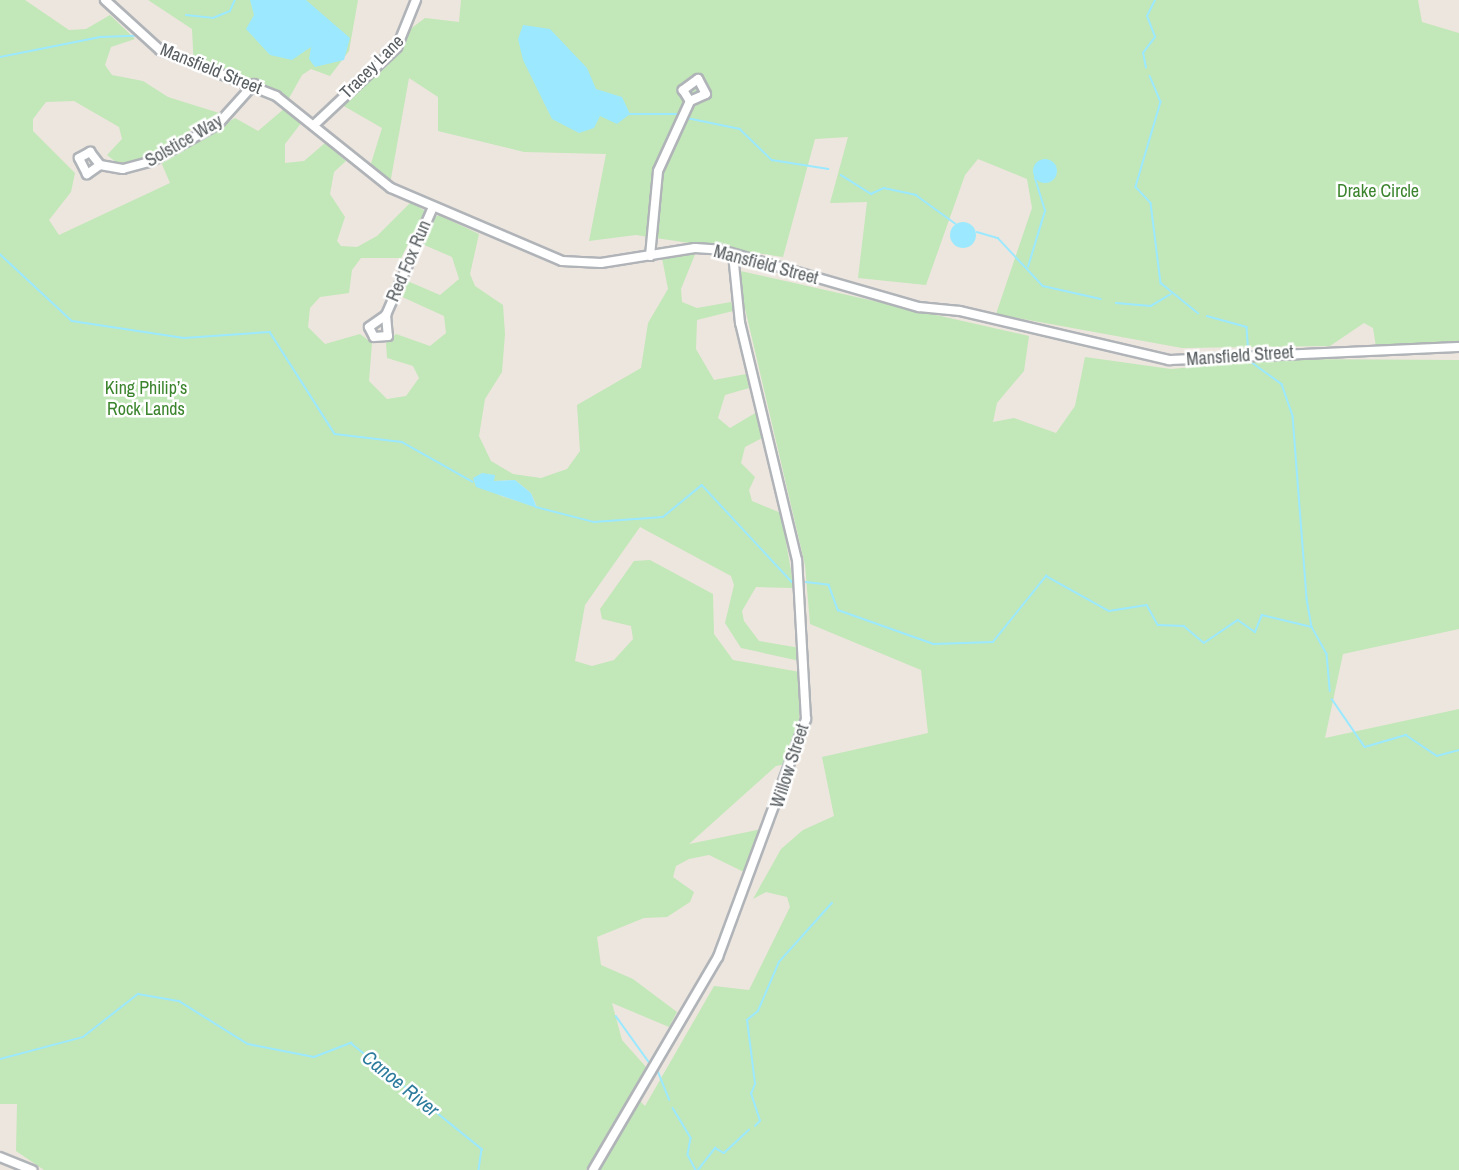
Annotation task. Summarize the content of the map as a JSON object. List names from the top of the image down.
{
  "streets": {
    "street": [
      "Tracey Lane",
      "Mansfield Street",
      "Solstice Way",
      "Red Fox Run",
      "Willow Street"
    ]
  },
  "crossings": [
    ["Tracey Lane", "Mansfield Street"],
    ["Mansfield Street", "Solstice Way"],
    ["Mansfield Street", "Red Fox Run"],
    ["Mansfield Street", "Willow Street"]
  ],
  "water": ["Canoe River"],
  "parks": ["Drake Circle", "King Philip’s Rock Lands"]
}
